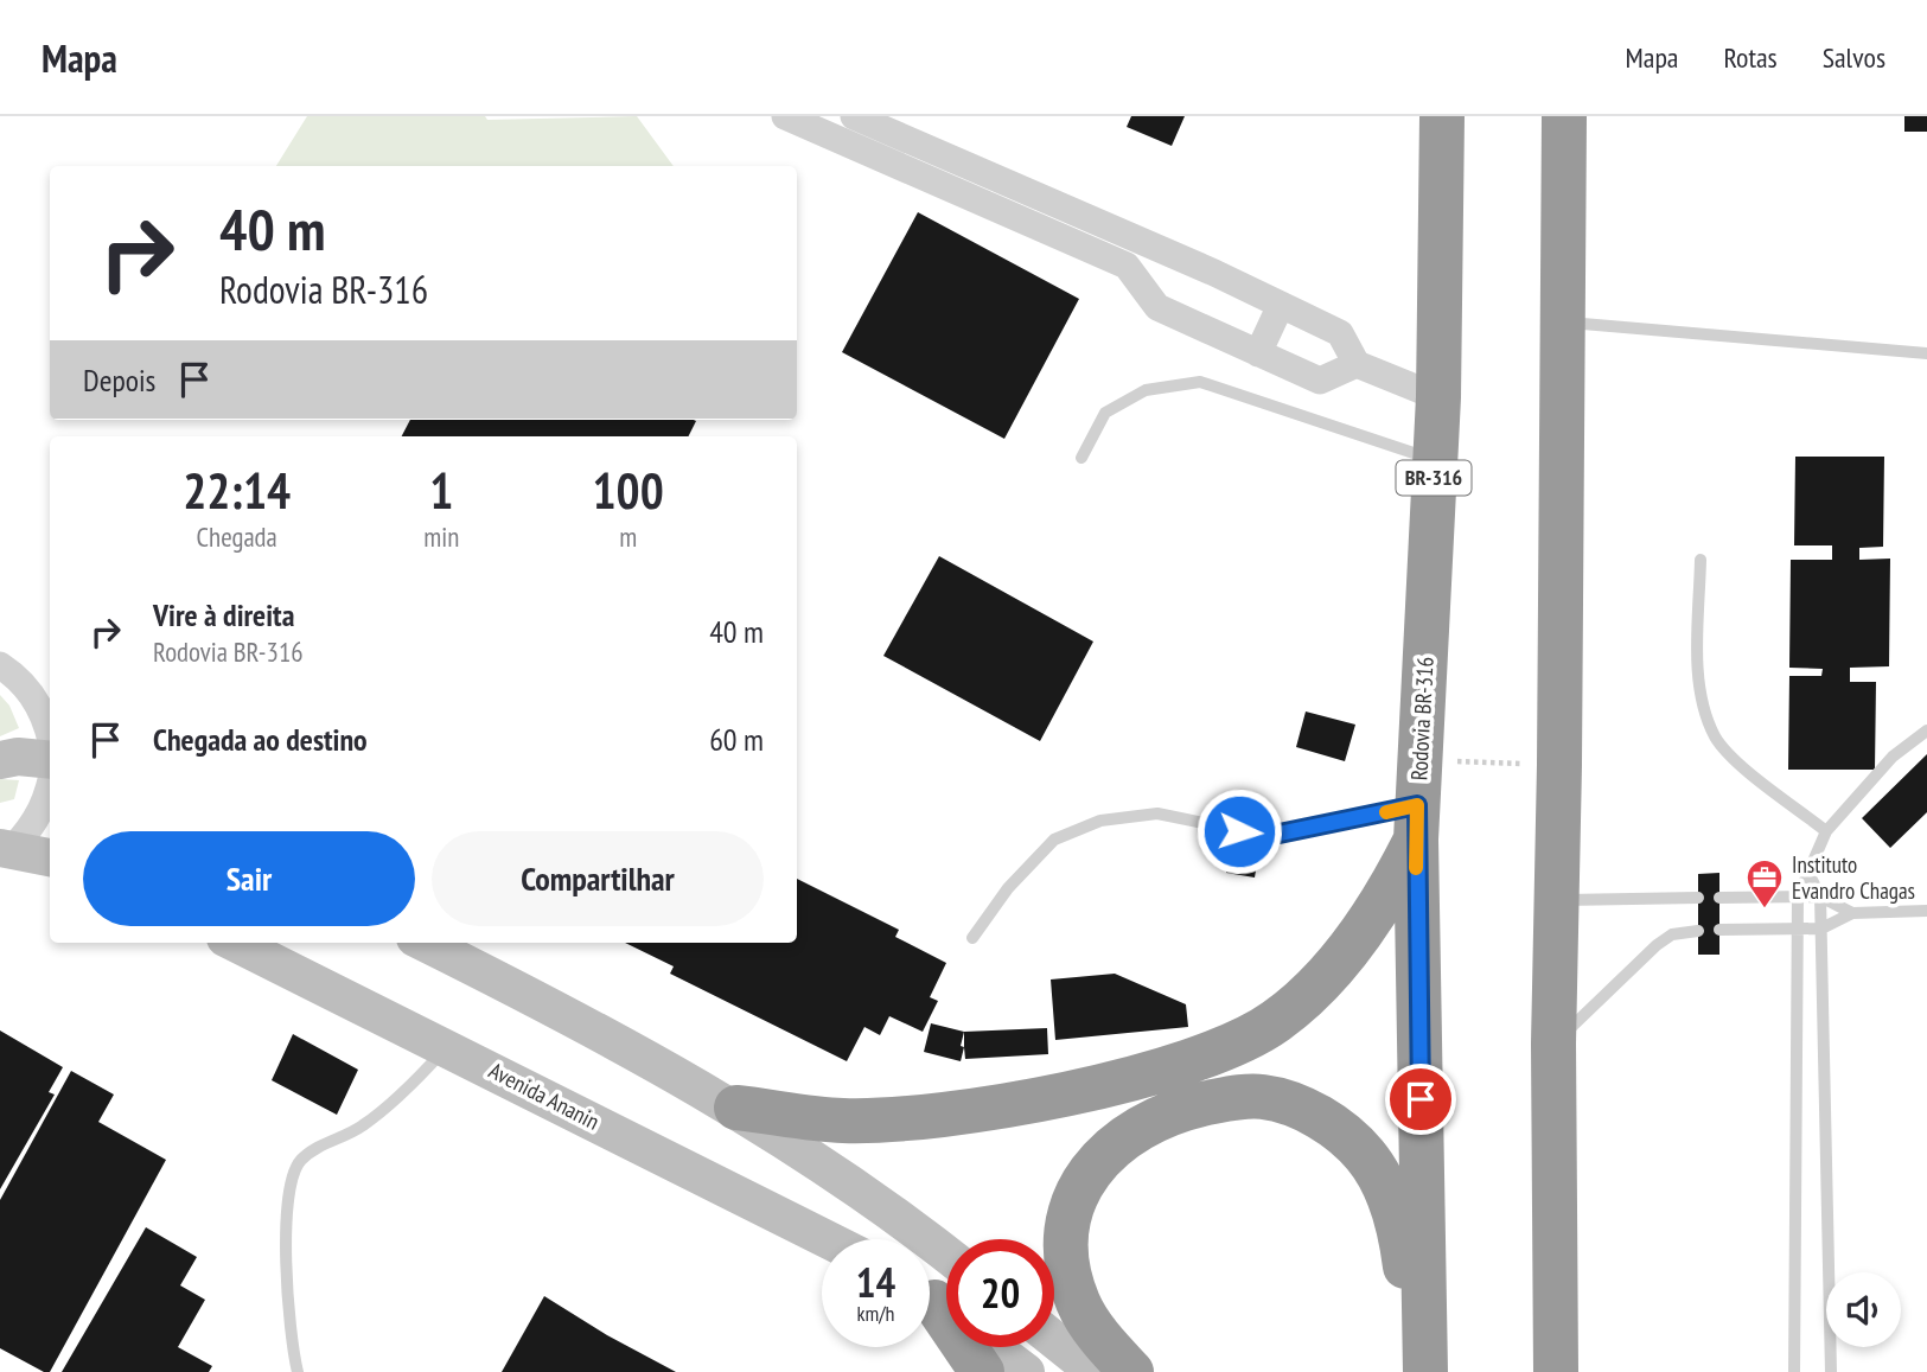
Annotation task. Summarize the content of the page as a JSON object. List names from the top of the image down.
{
  "streets": {
    "highway": ["BR-316", "Rodovia BR-316"],
    "main road": ["Avenida Ananin"]
  },
  "places": {
    "office": ["Instituto Evandro Chagas"]
  },
  "page": {
    "header": "Mapa",
    "nav": ["Mapa", "Rotas", "Salvos"],
    "turn": ["40 m", "Rodovia BR-316"],
    "then": "Depois",
    "eta": [
      "22:14",
      "Chegada",
      "1",
      "min",
      "100",
      "m"
    ],
    "list": [
      {
        "name": "Vire à direita",
        "note": "Rodovia BR-316",
        "value": "40 m"
      },
      {
        "name": "Chegada ao destino",
        "value": "60 m"
      }
    ],
    "buttons": ["Sair", "Compartilhar"],
    "speed": "14 km/h",
    "limit": "20"
  }
}
